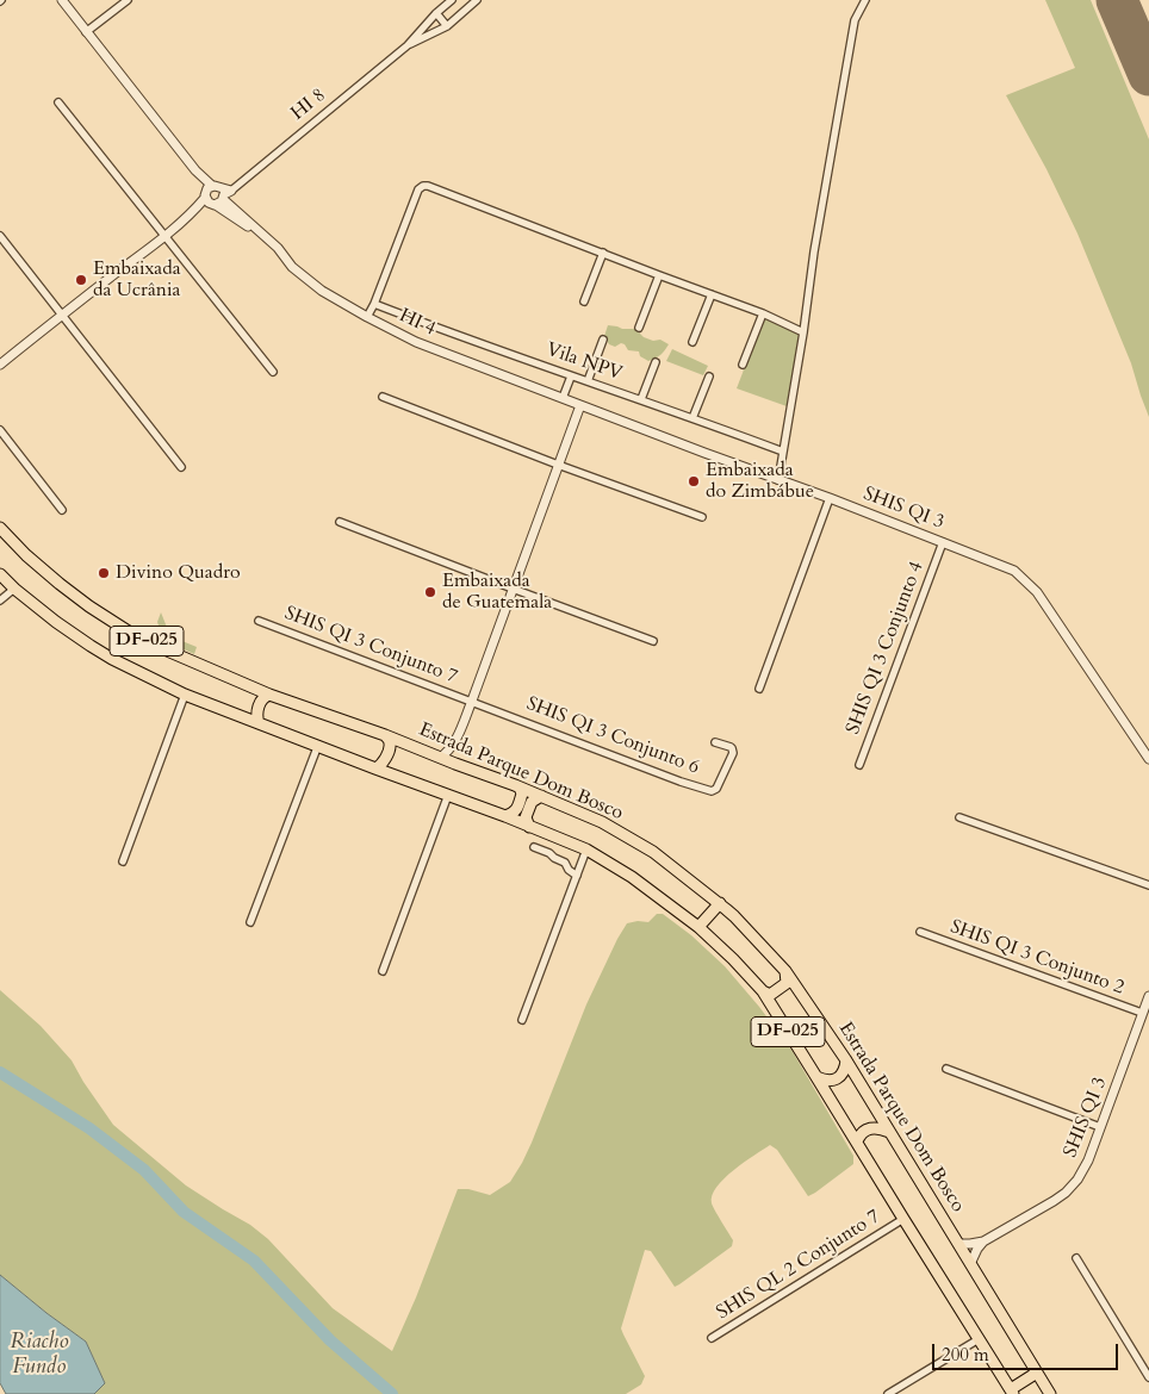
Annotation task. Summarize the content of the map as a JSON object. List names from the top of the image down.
{
  "streets": {
    "main road": ["DF-025", "Estrada Parque Dom Bosco"],
    "street": [
      "HI 8",
      "HI 4",
      "Vila NPV",
      "SHIS QI 3",
      "SHIS QI 3 Conjunto 7",
      "SHIS QI 3 Conjunto 4",
      "SHIS QI 3 Conjunto 6",
      "SHIS QI 3 Conjunto 2",
      "SHIS QL 2 Conjunto 7"
    ]
  },
  "crossings": [
    ["HI 4", "SHIS QI 3"],
    ["SHIS QI 3", "SHIS QI 3 Conjunto 4"],
    ["SHIS QI 3", "Estrada Parque Dom Bosco"],
    ["SHIS QI 3", "SHIS QI 3 Conjunto 2"],
    ["DF-025", "SHIS QL 2 Conjunto 7"],
    ["SHIS QI 3 Conjunto 7", "SHIS QI 3 Conjunto 6"]
  ],
  "water": ["Riacho Fundo"],
  "places": [
    "Embaixada da Ucrânia",
    "Embaixada do Zimbábue",
    "Divino Quadro",
    "Embaixada de Guatemala"
  ],
  "scale_bar": "200 m"
}
